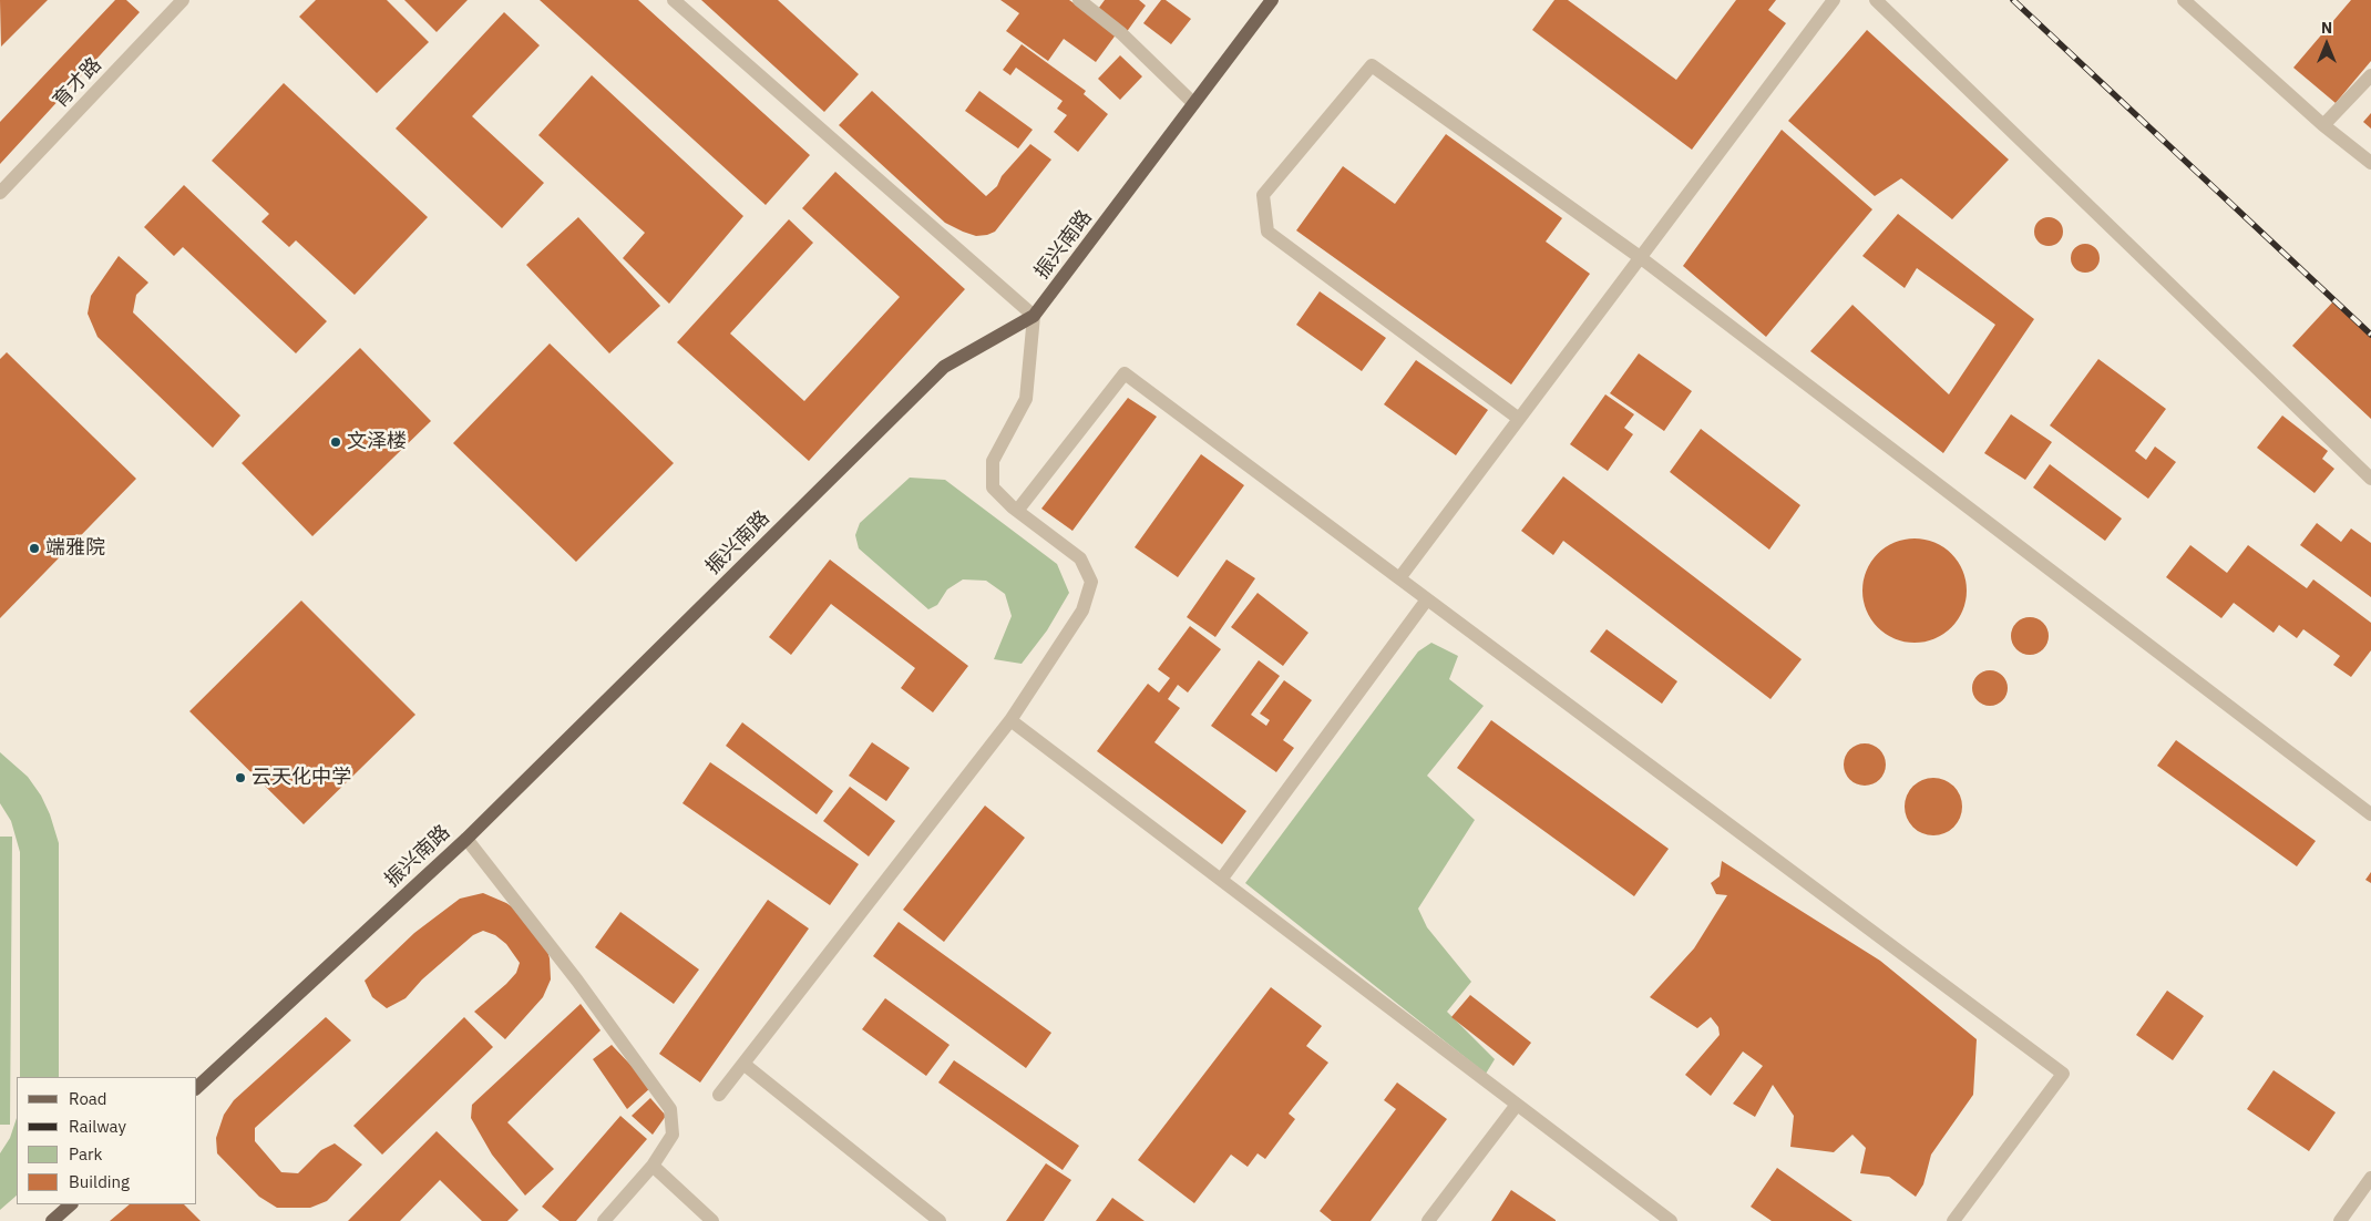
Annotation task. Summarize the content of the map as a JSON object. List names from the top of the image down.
{
  "streets": {
    "main road": ["振兴南路"],
    "street": ["育才路"]
  },
  "places": ["文泽楼", "端雅院", "云天化中学"],
  "legend": [
    "Road",
    "Railway",
    "Park",
    "Building"
  ],
  "north": "top"
}
